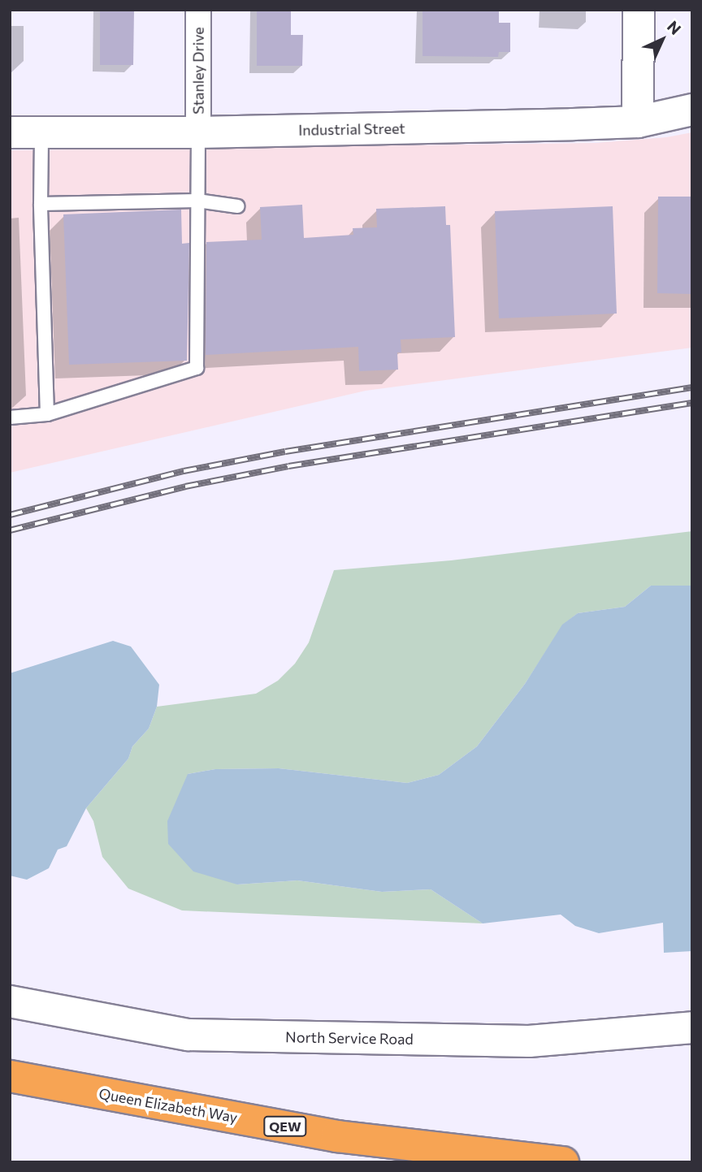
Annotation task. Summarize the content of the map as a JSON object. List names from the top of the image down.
{
  "streets": {
    "highway": ["Queen Elizabeth Way", "QEW"],
    "street": ["Stanley Drive", "Industrial Street", "North Service Road"]
  },
  "crossings": [
    ["Stanley Drive", "Industrial Street"]
  ],
  "north": "top right"
}
